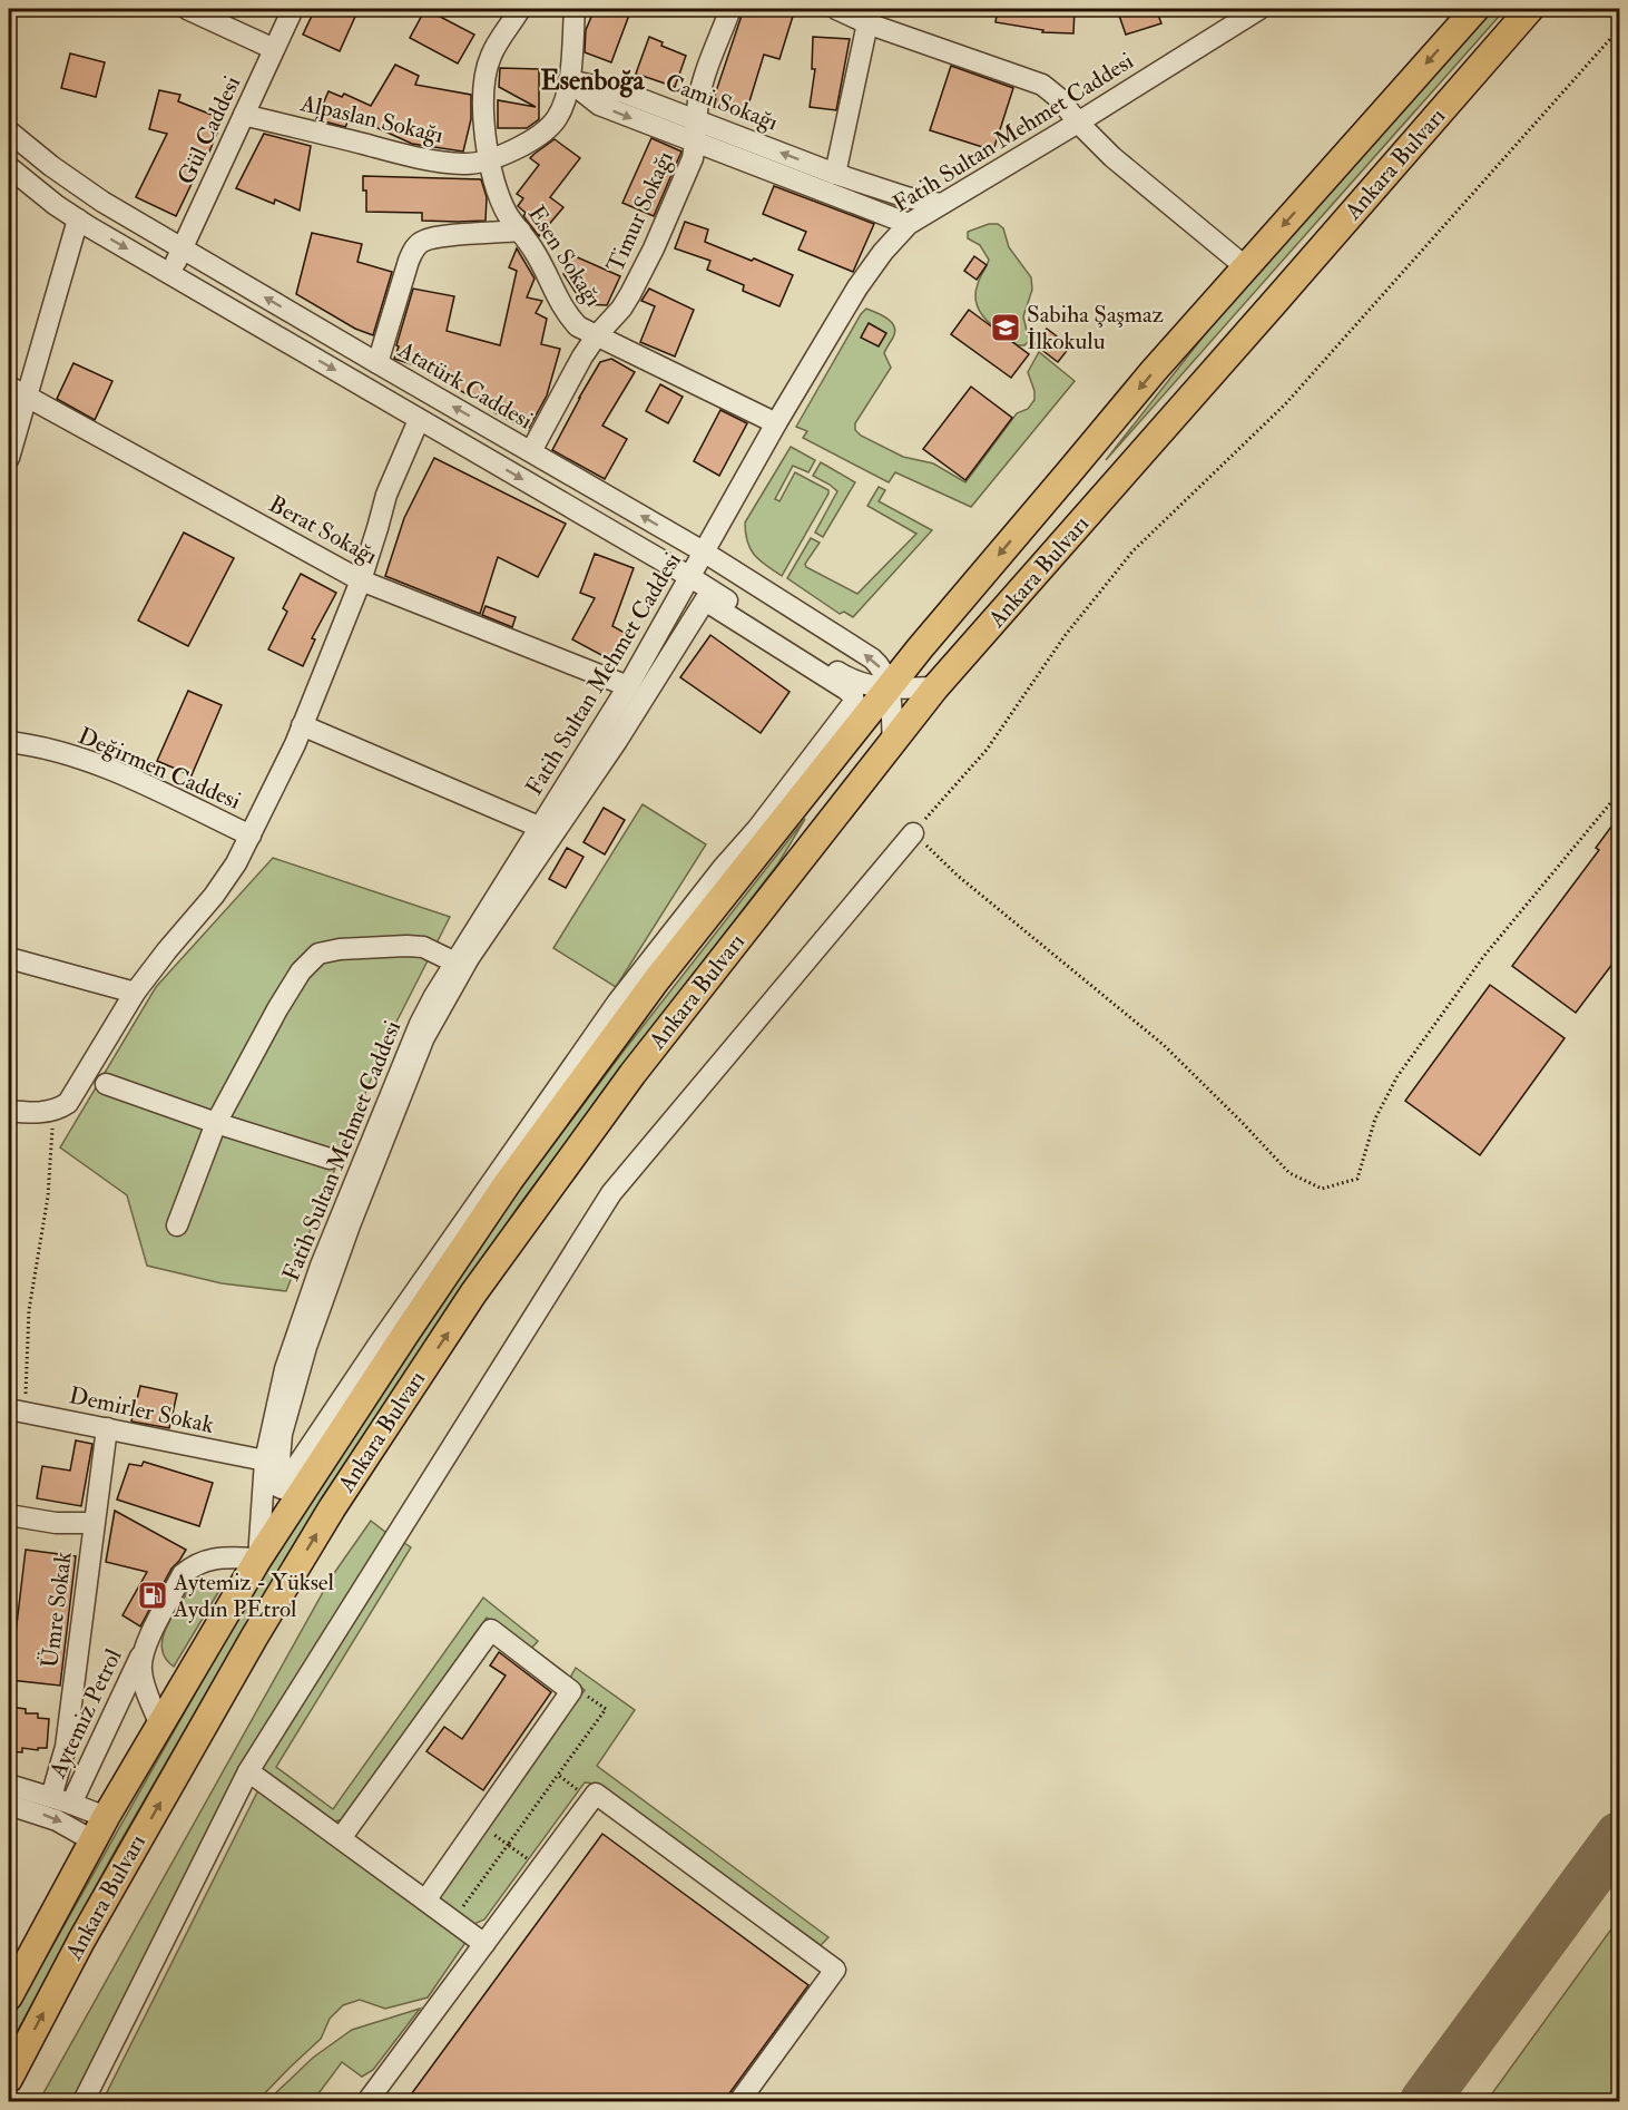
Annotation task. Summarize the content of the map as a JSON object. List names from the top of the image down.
{
  "streets": {
    "main road": ["Ankara Bulvarı"],
    "street": [
      "Cami Sokağı",
      "Alpaslan Sokağı",
      "Gül Caddesi",
      "Fatih Sultan Mehmet Caddesi",
      "Timur Sokağı",
      "Esen Sokağı",
      "Atatürk Caddesi",
      "Berat Sokağı",
      "Değirmen Caddesi",
      "Demirler Sokak",
      "Ümre Sokak",
      "Aytemiz Petrol"
    ]
  },
  "crossings": [
    ["Cami Sokağı", "Alpaslan Sokağı"],
    ["Cami Sokağı", "Fatih Sultan Mehmet Caddesi"],
    ["Cami Sokağı", "Timur Sokağı"],
    ["Alpaslan Sokağı", "Gül Caddesi"],
    ["Alpaslan Sokağı", "Esen Sokağı"],
    ["Gül Caddesi", "Atatürk Caddesi"],
    ["Fatih Sultan Mehmet Caddesi", "Ankara Bulvarı"],
    ["Fatih Sultan Mehmet Caddesi", "Esen Sokağı"],
    ["Fatih Sultan Mehmet Caddesi", "Atatürk Caddesi"],
    ["Fatih Sultan Mehmet Caddesi", "Berat Sokağı"],
    ["Fatih Sultan Mehmet Caddesi", "Demirler Sokak"],
    ["Fatih Sultan Mehmet Caddesi", "Aytemiz Petrol"],
    ["Ankara Bulvarı", "Atatürk Caddesi"],
    ["Ankara Bulvarı", "Aytemiz Petrol"],
    ["Timur Sokağı", "Esen Sokağı"],
    ["Timur Sokağı", "Atatürk Caddesi"],
    ["Demirler Sokak", "Ümre Sokak"]
  ],
  "districts": ["Esenboğa"],
  "places": {
    "school or university": ["Sabiha Şaşmaz İlkokulu"],
    "fuel station": ["Aytemiz - Yüksel Aydın PEtrol"]
  }
}
